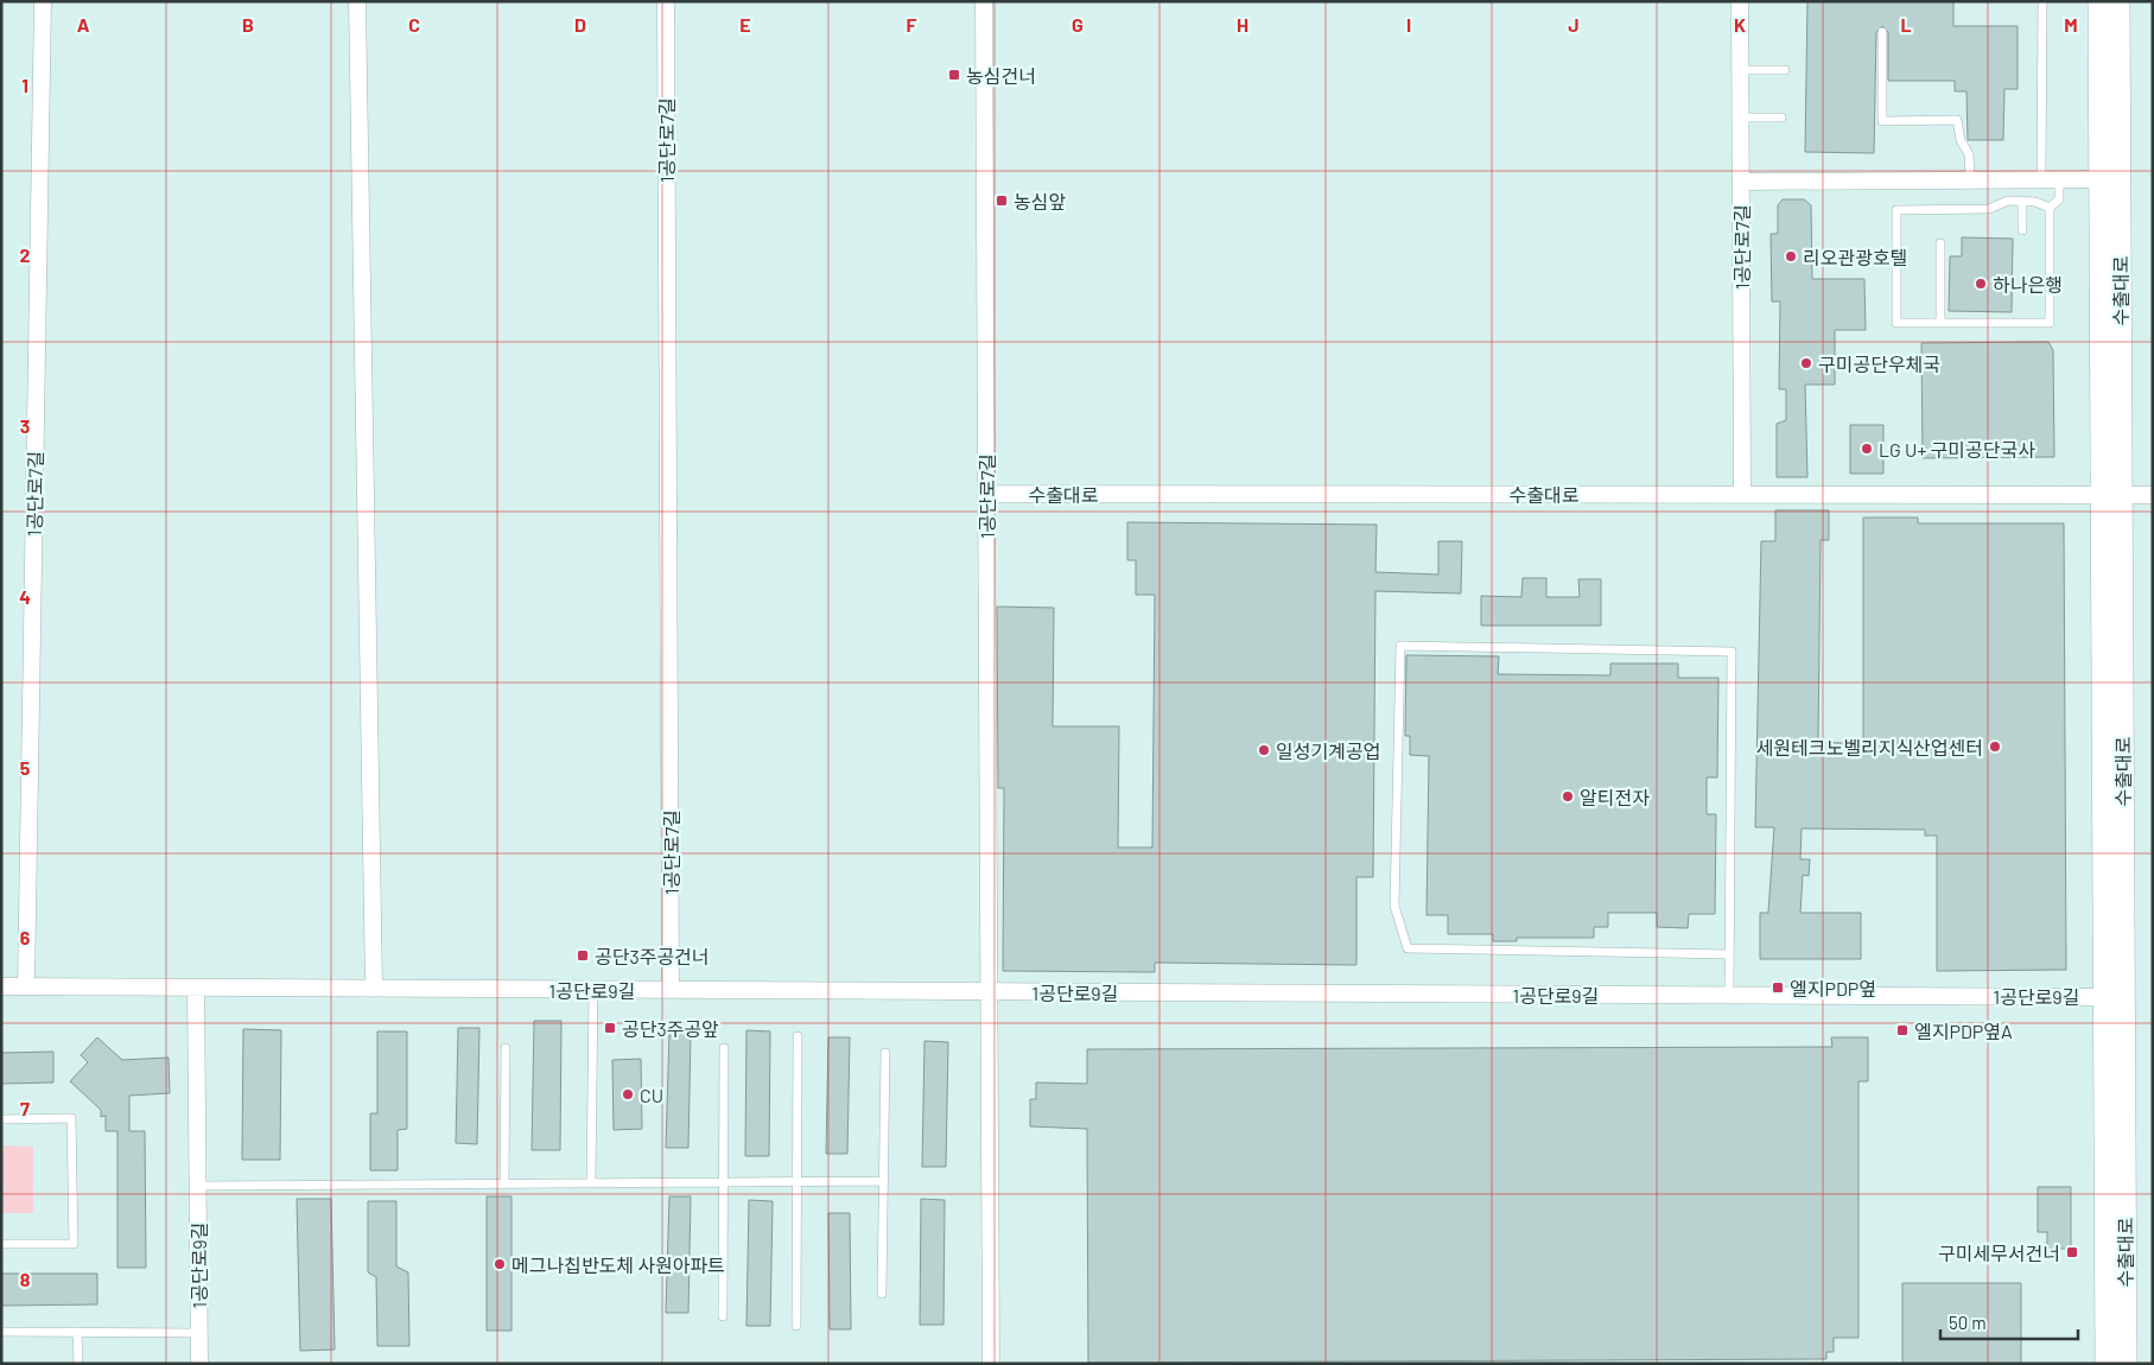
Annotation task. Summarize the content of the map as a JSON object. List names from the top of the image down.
{
  "streets": {
    "main road": ["수출대로"],
    "street": ["1공단로7길", "1공단로9길"]
  },
  "crossings": [
    ["1공단로7길", "수출대로"],
    ["1공단로7길", "1공단로9길"],
    ["수출대로", "1공단로9길"]
  ],
  "places": {
    "transit": [
      "농심건너",
      "농심앞",
      "공단3주공건너",
      "엘지PDP옆",
      "공단3주공앞",
      "엘지PDP옆A",
      "구미세무서건너"
    ],
    "other": [
      "리오관광호텔",
      "하나은행",
      "구미공단우체국",
      "LG U+ 구미공단국사",
      "세원테크노벨리지식산업센터",
      "일성기계공업",
      "알티전자",
      "CU",
      "메그나칩반도체 사원아파트"
    ]
  },
  "scale_bar": "50 m",
  "grid": {
    "columns": [
      "A",
      "B",
      "C",
      "D",
      "E",
      "F",
      "G",
      "H",
      "I",
      "J",
      "K",
      "L",
      "M"
    ],
    "rows": [
      "1",
      "2",
      "3",
      "4",
      "5",
      "6",
      "7",
      "8"
    ]
  }
}
